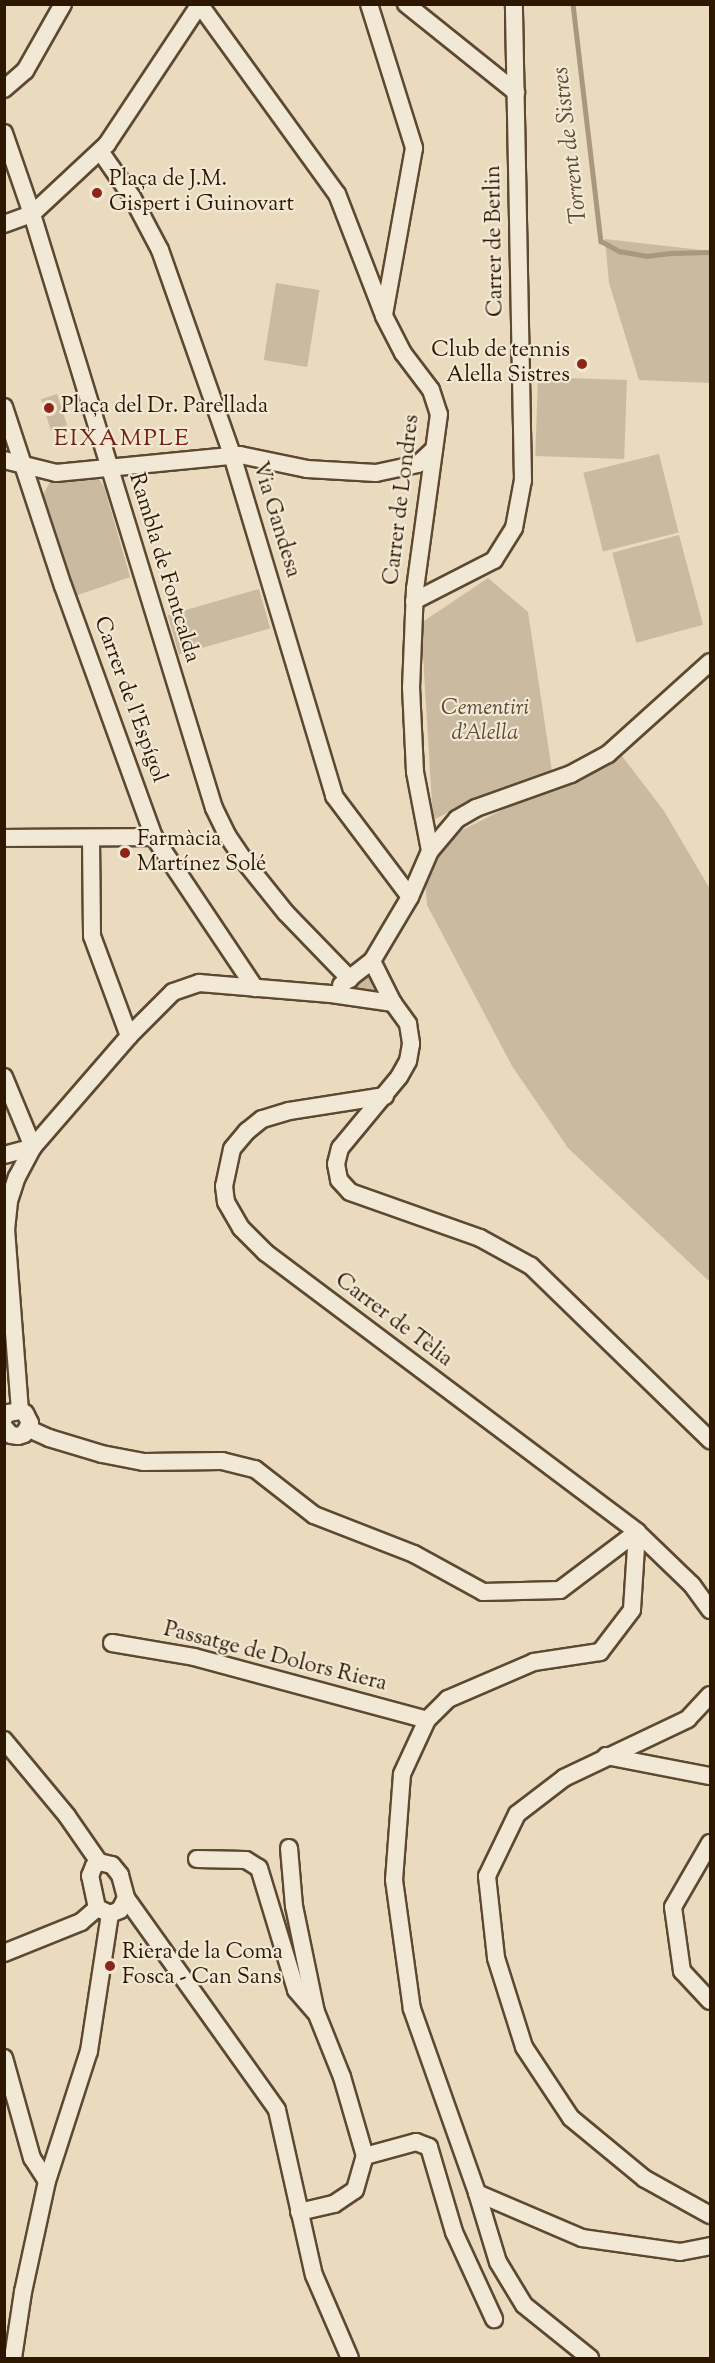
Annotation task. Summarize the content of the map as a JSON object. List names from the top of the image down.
{
  "streets": {
    "street": [
      "Carrer de Berlin",
      "Carrer de Londres",
      "Via Gandesa",
      "Rambla de Fontcalda",
      "Carrer de l'Espígol",
      "Carrer de Tèlia",
      "Passatge de Dolors Riera"
    ]
  },
  "crossings": [
    ["Carrer de Berlin", "Carrer de Londres"]
  ],
  "districts": ["EIXAMPLE"],
  "water": ["Torrent de Sistres"],
  "parks": ["Cementiri d'Alella"],
  "places": [
    "Plaça de J.M. Gispert i Guinovart",
    "Club de tennis Alella Sistres",
    "Plaça del Dr. Parellada",
    "Farmàcia Martínez Solé",
    "Riera de la Coma Fosca - Can Sans"
  ]
}
